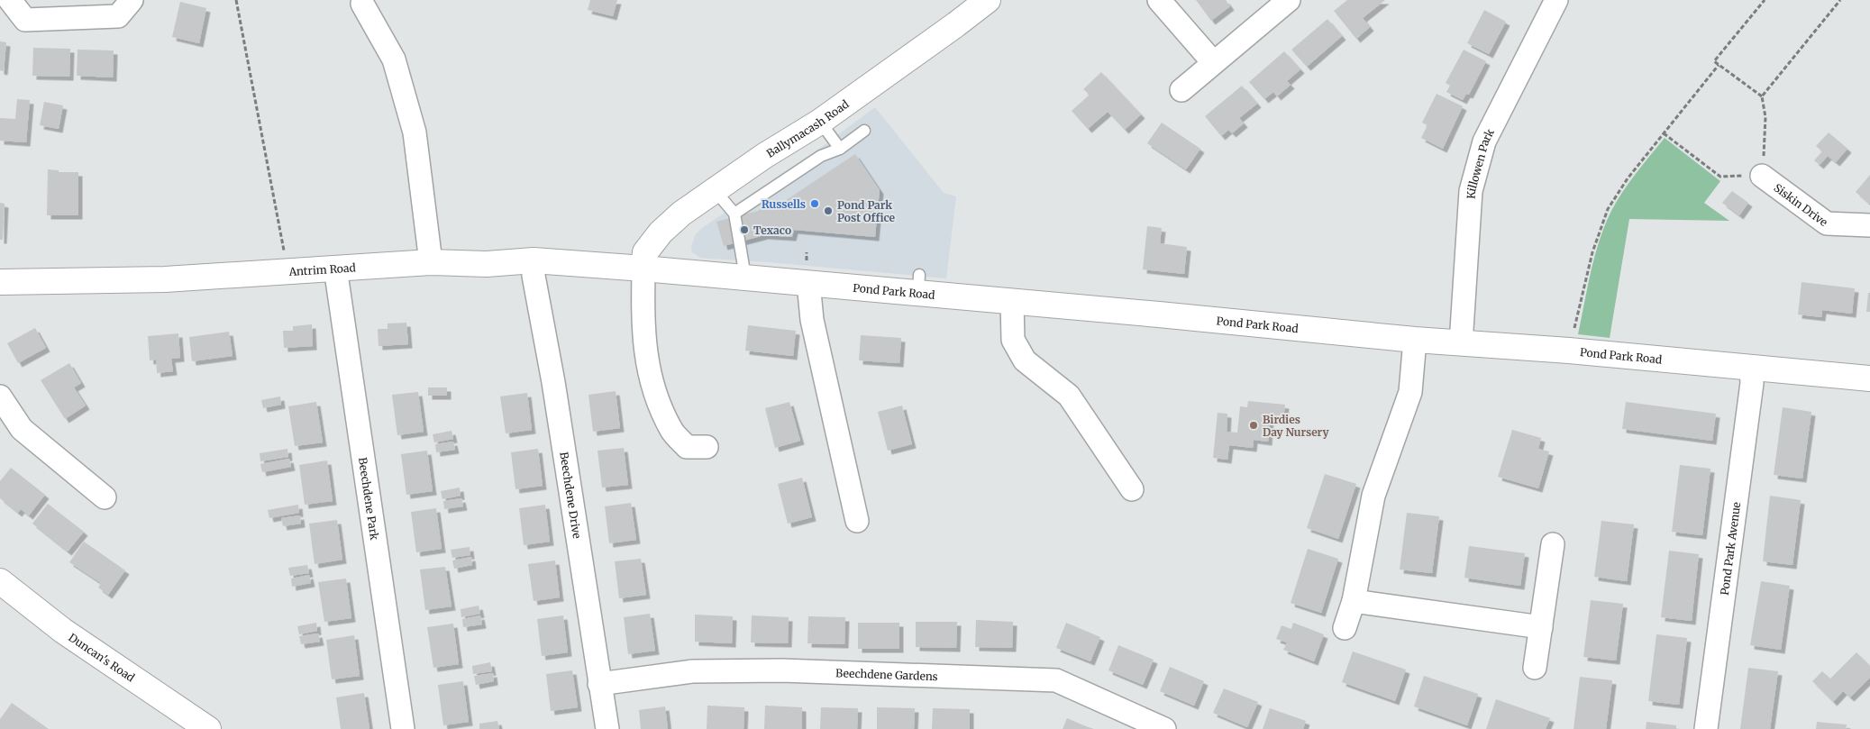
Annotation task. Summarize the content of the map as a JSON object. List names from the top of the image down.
{
  "streets": {
    "main road": [
      "Ballymacash Road",
      "Antrim Road",
      "Pond Park Road",
      "Duncan's Road"
    ],
    "street": [
      "Killowen Park",
      "Siskin Drive",
      "Beechdene Drive",
      "Beechdene Park",
      "Pond Park Avenue",
      "Beechdene Gardens"
    ]
  },
  "crossings": [
    ["Ballymacash Road", "Antrim Road"],
    ["Ballymacash Road", "Pond Park Road"],
    ["Killowen Park", "Pond Park Road"],
    ["Antrim Road", "Pond Park Road"],
    ["Antrim Road", "Beechdene Drive"],
    ["Antrim Road", "Beechdene Park"],
    ["Pond Park Road", "Pond Park Avenue"],
    ["Beechdene Drive", "Beechdene Gardens"]
  ],
  "places": [
    "Russells",
    "Pond Park Post Office",
    "Texaco",
    "Birdies Day Nursery"
  ]
}
